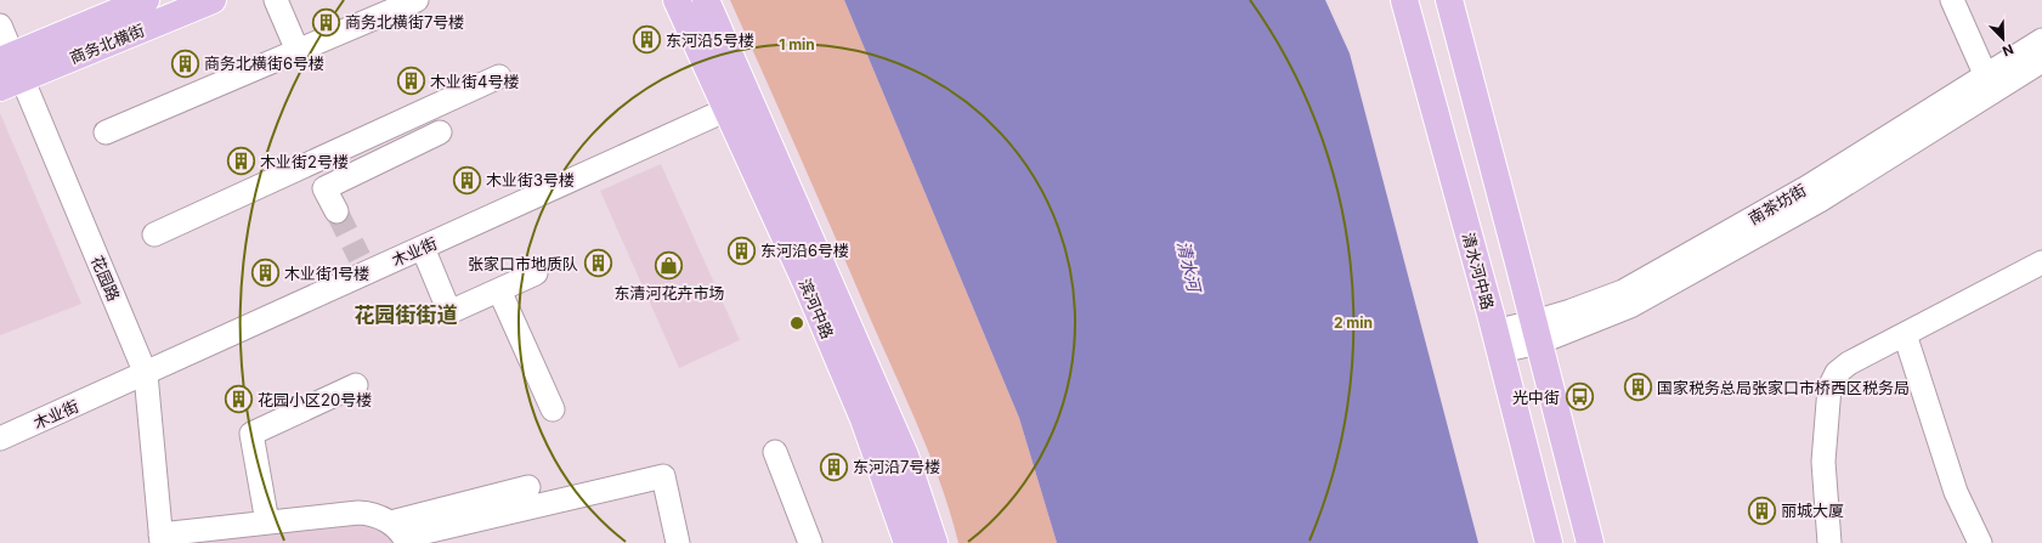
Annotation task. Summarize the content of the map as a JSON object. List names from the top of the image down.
{
  "streets": {
    "main road": ["商务北横街", "清水河中路", "滨河中路"],
    "street": ["南茶坊街", "木业街", "花园路"]
  },
  "crossings": [
    ["商务北横街", "花园路"],
    ["南茶坊街", "清水河中路"],
    ["木业街", "花园路"],
    ["木业街", "滨河中路"]
  ],
  "districts": ["花园街街道"],
  "water": ["清水河"],
  "places": {
    "building": [
      "商务北横街7号楼",
      "东河沿5号楼",
      "商务北横街6号楼",
      "木业街4号楼",
      "木业街2号楼",
      "木业街3号楼",
      "东河沿6号楼",
      "张家口市地质队",
      "木业街1号楼",
      "国家税务总局张家口市桥西区税务局",
      "花园小区20号楼",
      "东河沿7号楼",
      "丽城大厦"
    ],
    "shop": ["东清河花卉市场"],
    "bus stop": ["光中街"]
  },
  "north": "bottom right",
  "rings": ["1 min", "2 min"]
}
